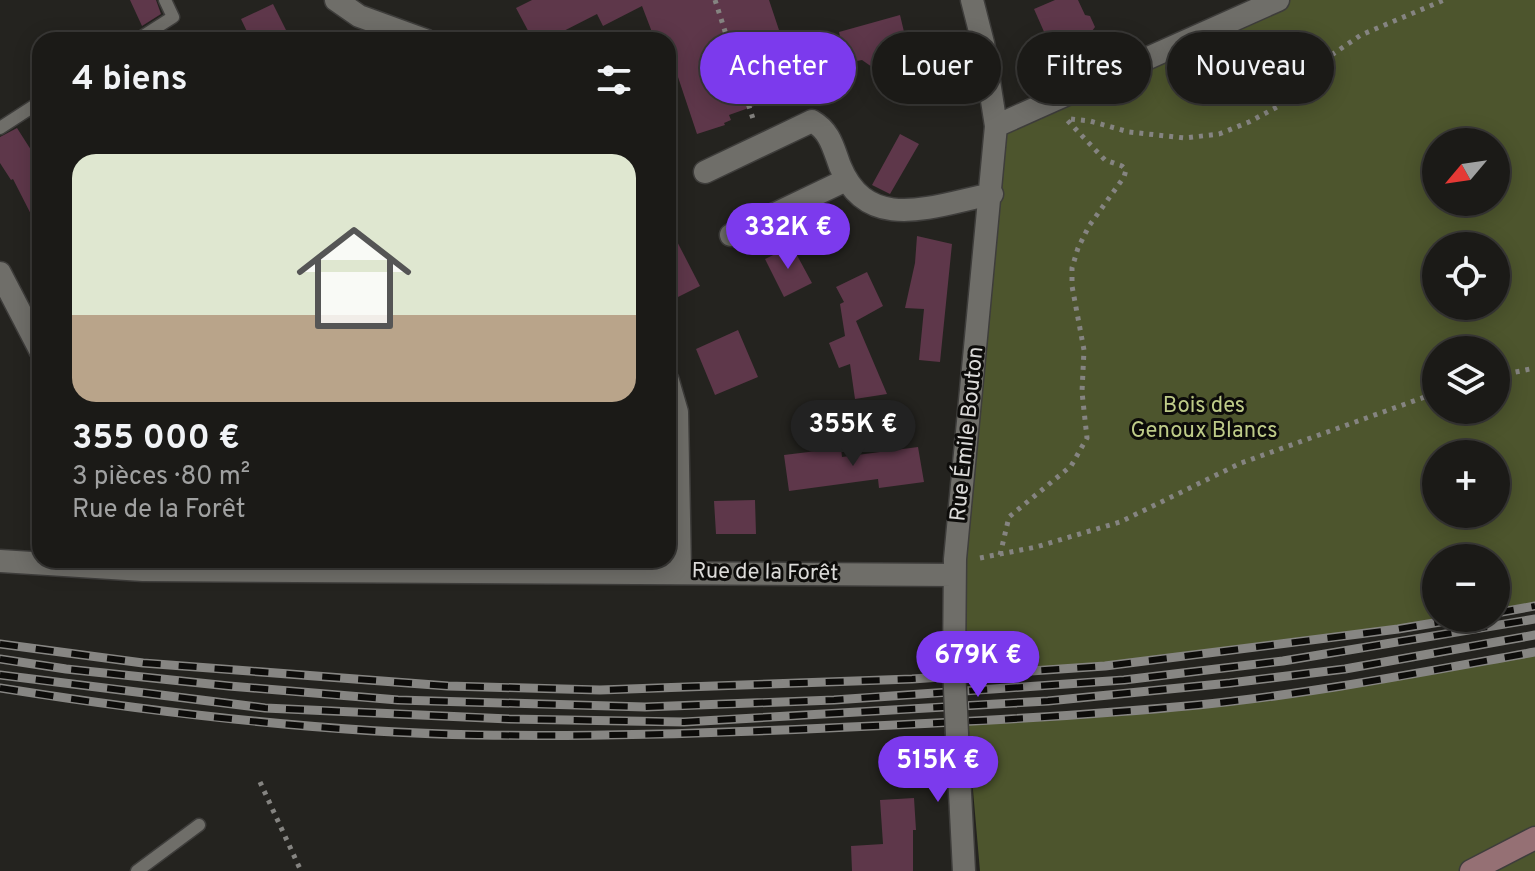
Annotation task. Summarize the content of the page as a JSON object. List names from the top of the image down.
{
  "streets": {
    "street": ["Rue Émile Bouton", "Rue de la Forêt"]
  },
  "crossings": [
    ["Rue Émile Bouton", "Rue de la Forêt"]
  ],
  "parks": ["Bois des Genoux Blancs"],
  "north": "bottom left",
  "page": {
    "chip": [
      "Acheter",
      "Louer",
      "Filtres",
      "Nouveau"
    ],
    "heading": "4 biens",
    "map_buttons": ["+", "−"],
    "list": [
      {
        "name": "355 000 €",
        "note": "3 pièces · 80 m² · Rue de la Forêt"
      }
    ],
    "price": [
      "332K €",
      "355K €",
      "679K €",
      "515K €"
    ]
  }
}
